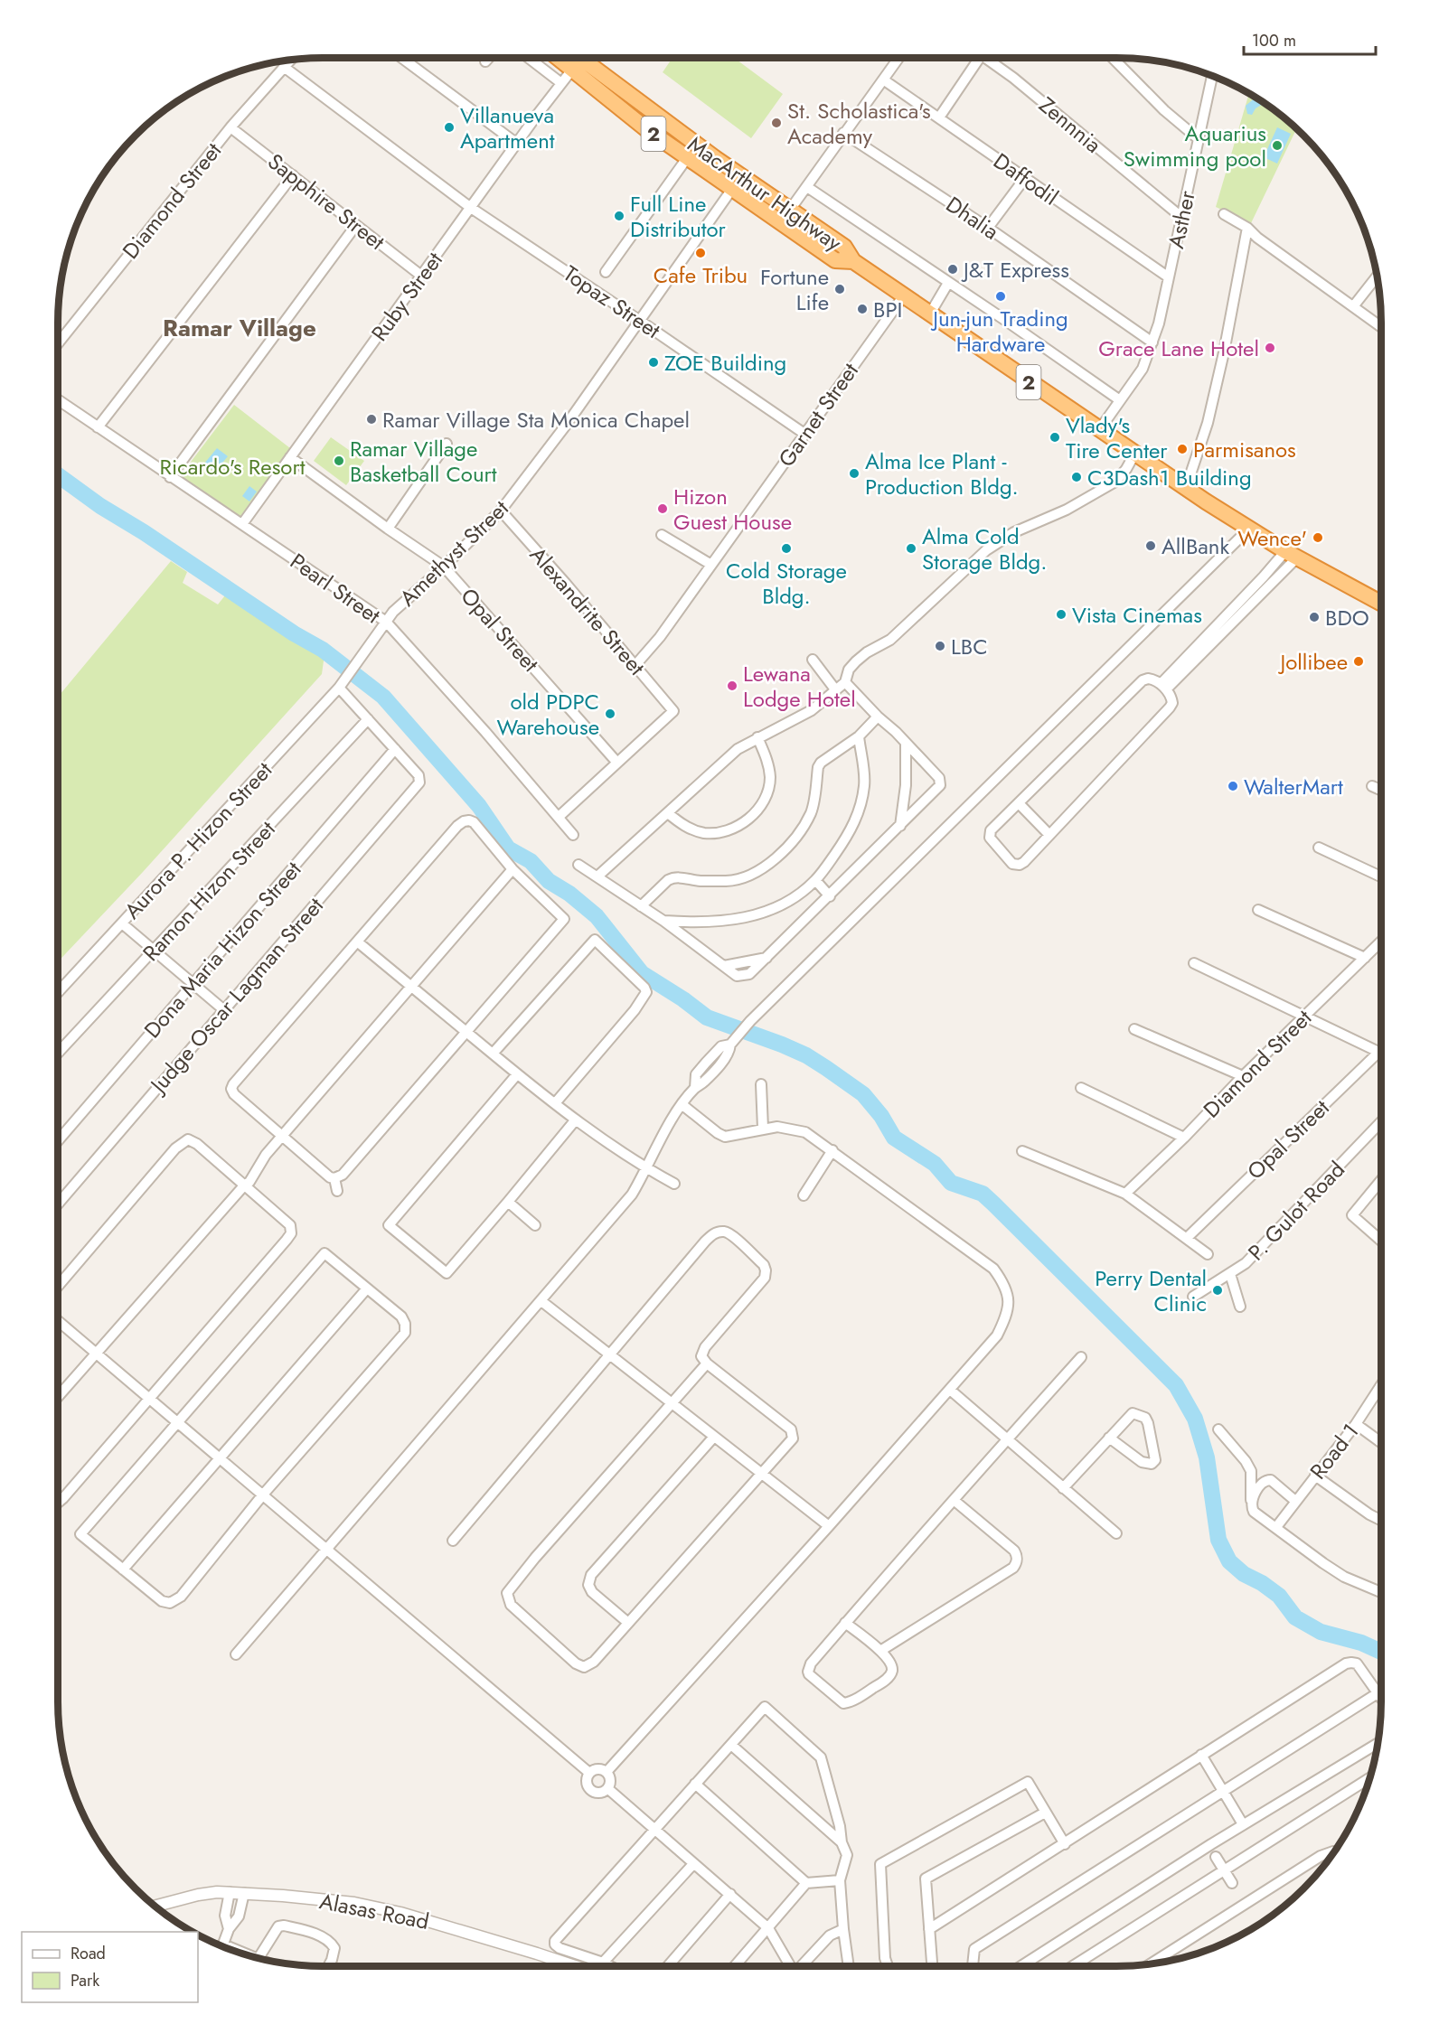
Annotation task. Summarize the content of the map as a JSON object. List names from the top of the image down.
{
  "streets": {
    "highway": ["2", "MacArthur Highway"],
    "street": [
      "Zennnia",
      "Daffodil",
      "Diamond Street",
      "Sapphire Street",
      "Dhalia",
      "Asther",
      "Ruby Street",
      "Topaz Street",
      "Garnet Street",
      "Amethyst Street",
      "Pearl Street",
      "Alexandrite Street",
      "Opal Street",
      "Aurora P. Hizon Street",
      "Ramon Hizon Street",
      "Dona Maria Hizon Street",
      "Judge Oscar Lagman Street",
      "P. Gulot Road",
      "Road 1",
      "Alasas Road"
    ]
  },
  "crossings": [
    ["Zennnia", "Asther"],
    ["Daffodil", "Asther"],
    ["MacArthur Highway", "Asther"],
    ["MacArthur Highway", "Ruby Street"],
    ["MacArthur Highway", "Garnet Street"],
    ["MacArthur Highway", "Amethyst Street"],
    ["Diamond Street", "Sapphire Street"],
    ["Diamond Street", "Topaz Street"],
    ["Sapphire Street", "Ruby Street"],
    ["Dhalia", "Asther"],
    ["Ruby Street", "Topaz Street"],
    ["Ruby Street", "Pearl Street"],
    ["Ruby Street", "Opal Street"],
    ["Topaz Street", "Garnet Street"],
    ["Topaz Street", "Amethyst Street"],
    ["Garnet Street", "Alexandrite Street"],
    ["Amethyst Street", "Pearl Street"],
    ["Amethyst Street", "Alexandrite Street"],
    ["Amethyst Street", "Opal Street"],
    ["Amethyst Street", "Aurora P. Hizon Street"],
    ["Alexandrite Street", "Opal Street"],
    ["Dona Maria Hizon Street", "Judge Oscar Lagman Street"]
  ],
  "districts": ["Ramar Village"],
  "parks": ["Ricardo's Resort"],
  "places": [
    "St. Scholastica's Academy",
    "Villanueva Apartment",
    "Aquarius Swimming pool",
    "Full Line Distributor",
    "Cafe Tribu",
    "J&T Express",
    "Fortune Life",
    "Jun-jun Trading Hardware",
    "BPI",
    "Grace Lane Hotel",
    "ZOE Building",
    "Ramar Village Sta Monica Chapel",
    "Vlady's Tire Center",
    "Parmisanos",
    "Ramar Village Basketball Court",
    "Alma Ice Plant - Production Bldg.",
    "C3Dash1 Building",
    "Hizon Guest House",
    "Wence'",
    "AllBank",
    "Cold Storage Bldg.",
    "Alma Cold Storage Bldg.",
    "Vista Cinemas",
    "BDO",
    "LBC",
    "Jollibee",
    "Lewana Lodge Hotel",
    "old PDPC Warehouse",
    "WalterMart",
    "Perry Dental Clinic"
  ],
  "legend": ["Road", "Park"],
  "scale_bar": "100 m"
}
